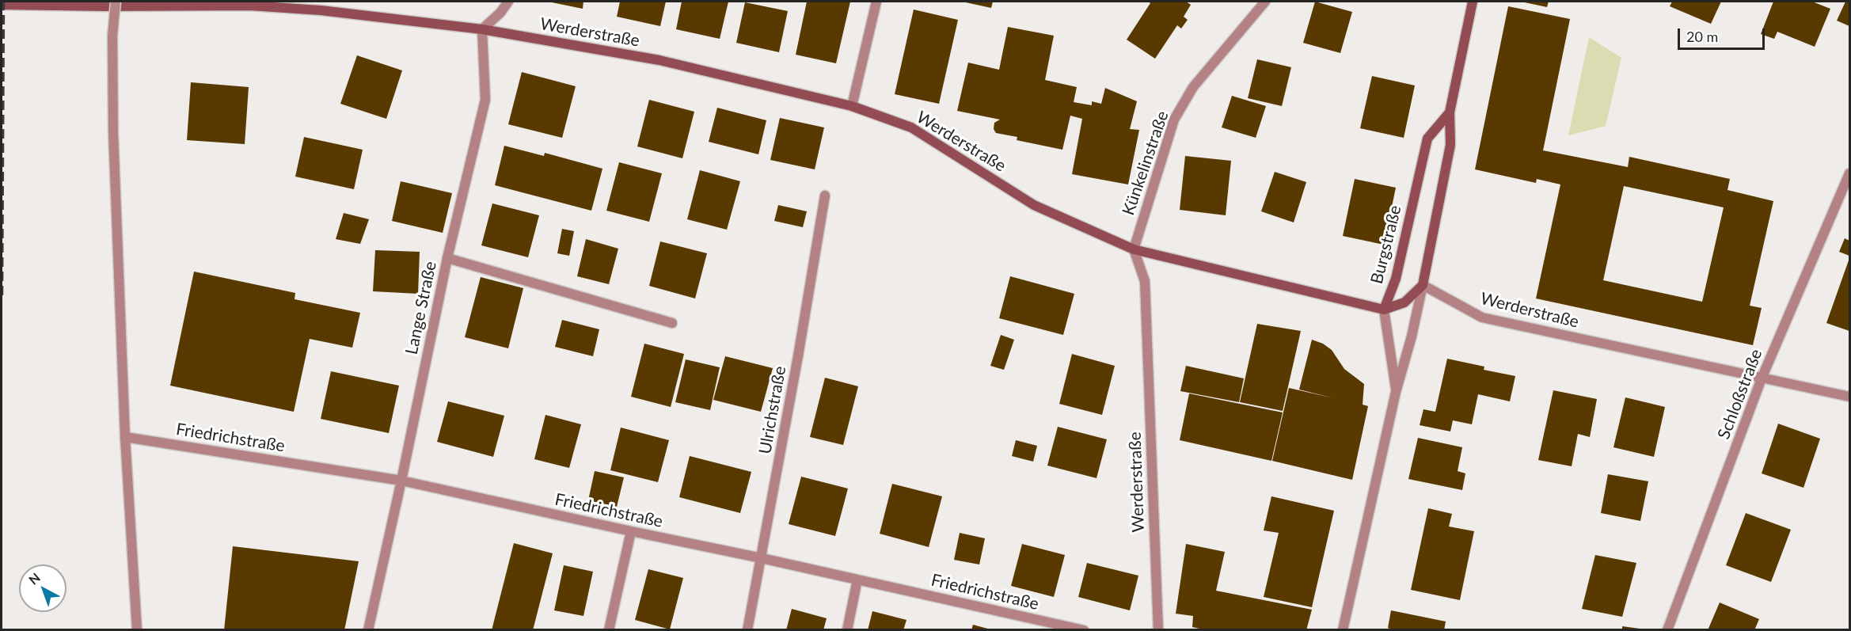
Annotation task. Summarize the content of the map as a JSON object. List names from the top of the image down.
{
  "streets": {
    "main road": ["Werderstraße", "Burgstraße"],
    "street": [
      "Künkelinstraße",
      "Lange Straße",
      "Schloßstraße",
      "Ulrichstraße",
      "Friedrichstraße"
    ]
  },
  "crossings": [
    ["Werderstraße", "Künkelinstraße"],
    ["Werderstraße", "Burgstraße"],
    ["Werderstraße", "Lange Straße"],
    ["Werderstraße", "Schloßstraße"],
    ["Lange Straße", "Friedrichstraße"],
    ["Ulrichstraße", "Friedrichstraße"]
  ],
  "scale_bar": "20 m",
  "north": "top left"
}
